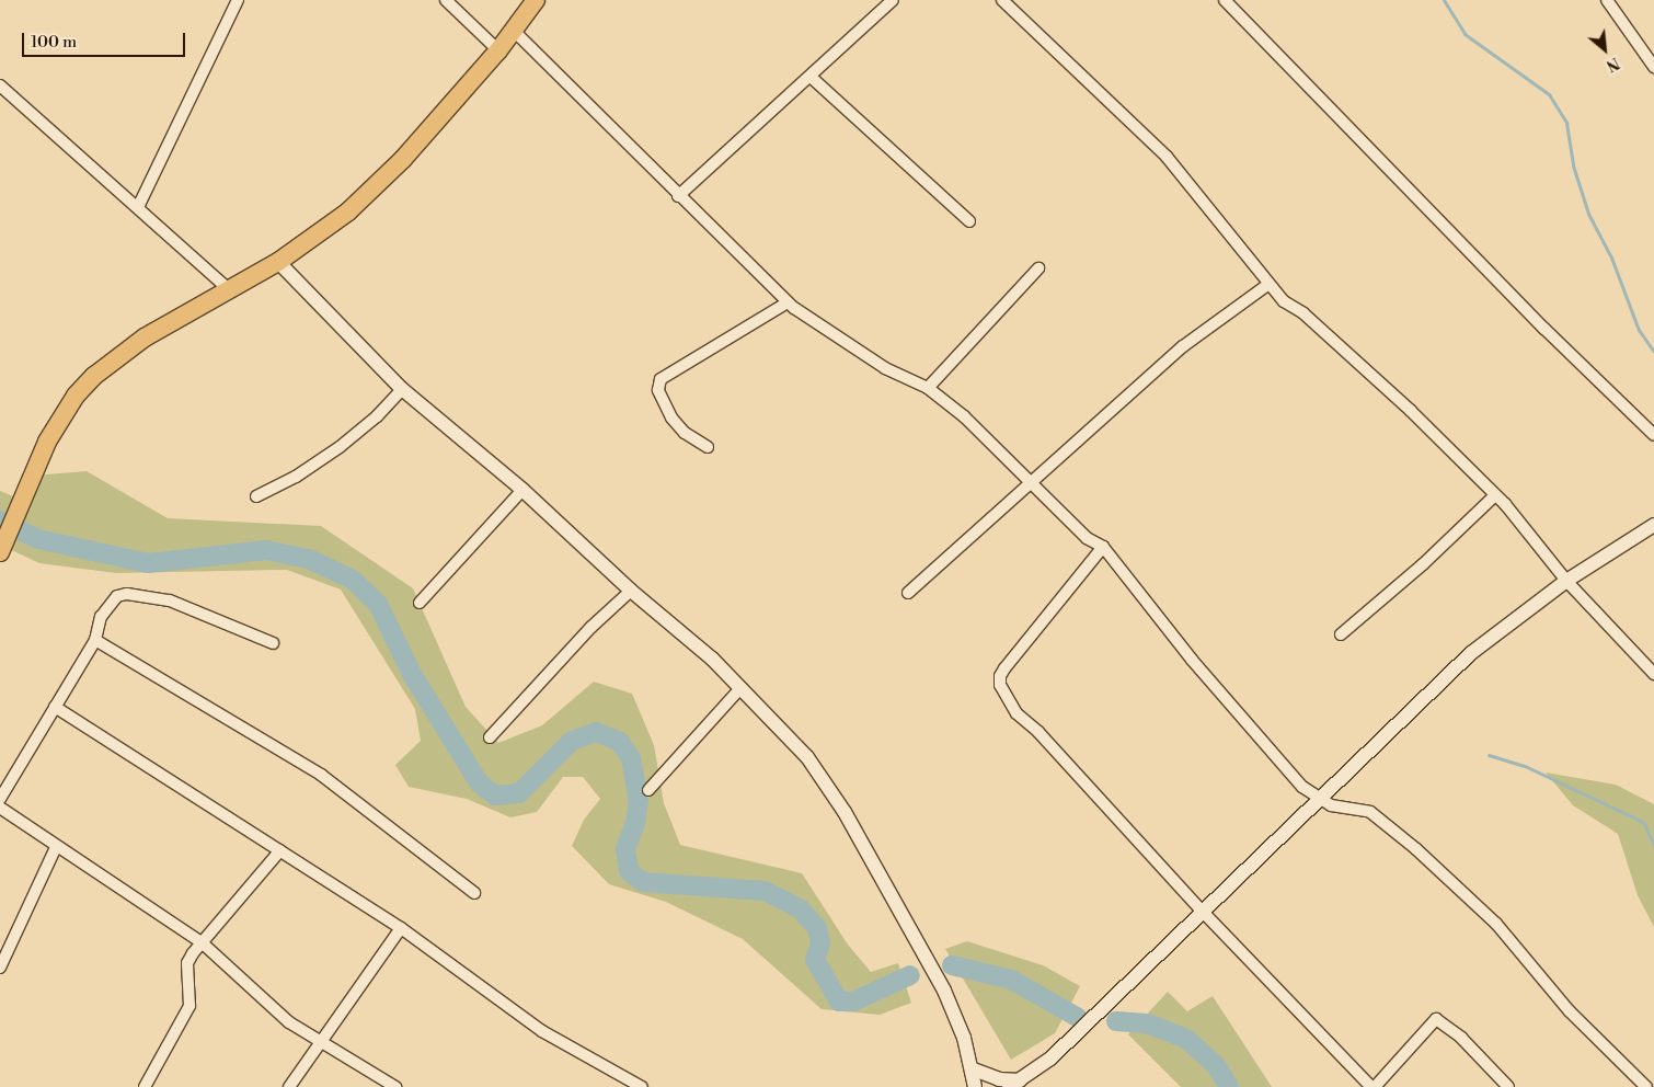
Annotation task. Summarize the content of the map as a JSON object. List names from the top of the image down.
{
  "scale_bar": "100 m",
  "north": "bottom right"
}
